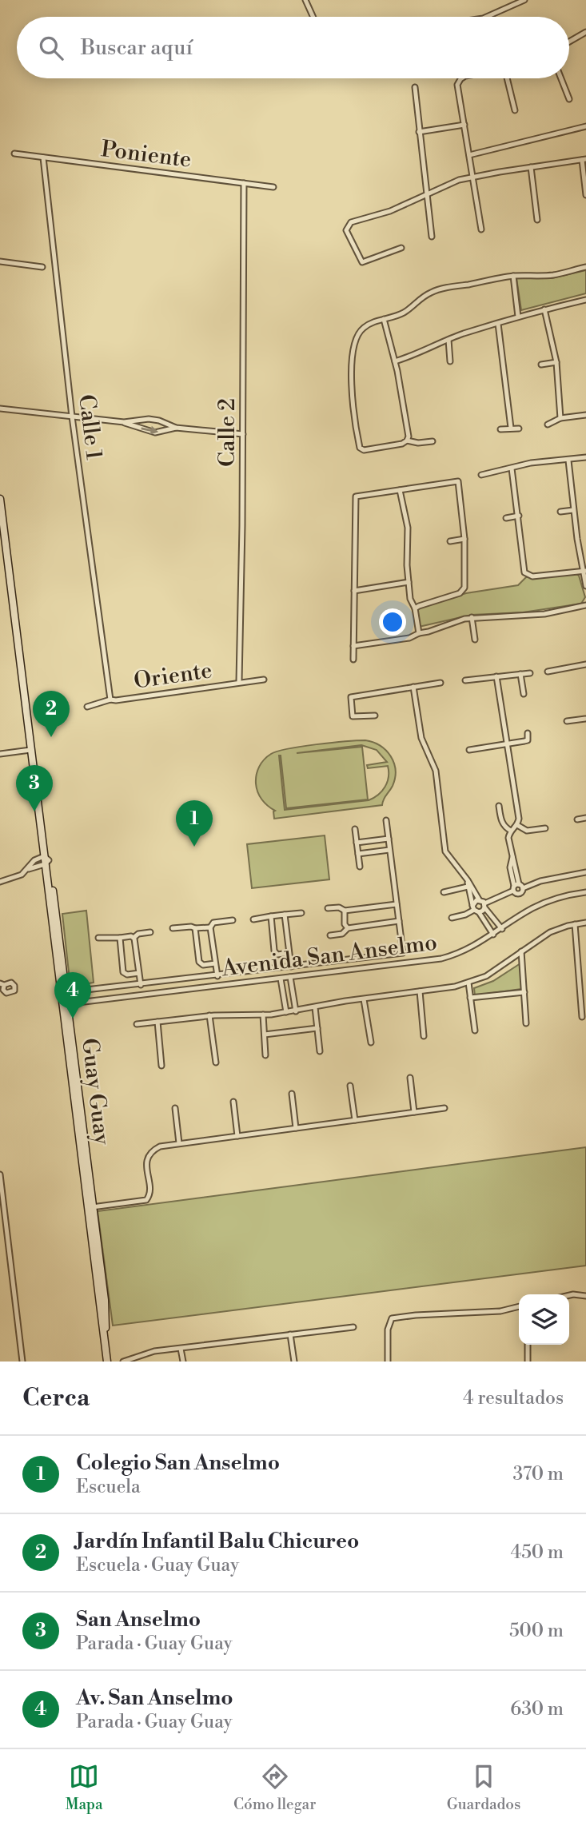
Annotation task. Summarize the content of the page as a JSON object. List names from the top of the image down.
{
  "streets": {
    "street": [
      "Poniente",
      "Calle 1",
      "Calle 2",
      "Oriente",
      "Avenida San Anselmo",
      "Guay Guay"
    ]
  },
  "crossings": [
    ["Poniente", "Calle 1"],
    ["Poniente", "Calle 2"],
    ["Calle 1", "Oriente"],
    ["Calle 2", "Oriente"],
    ["Avenida San Anselmo", "Guay Guay"]
  ],
  "page": {
    "search": "Buscar aquí",
    "pins": [
      "2",
      "3",
      "1",
      "4"
    ],
    "heading": ["Cerca", "4 resultados"],
    "list": [
      {
        "mark": "1",
        "name": "Colegio San Anselmo",
        "note": "Escuela",
        "value": "370 m"
      },
      {
        "mark": "2",
        "name": "Jardín Infantil Balu Chicureo",
        "note": "Escuela · Guay Guay",
        "value": "450 m"
      },
      {
        "mark": "3",
        "name": "San Anselmo",
        "note": "Parada · Guay Guay",
        "value": "500 m"
      },
      {
        "mark": "4",
        "name": "Av. San Anselmo",
        "note": "Parada · Guay Guay",
        "value": "630 m"
      }
    ],
    "nav": ["Mapa", "Cómo llegar", "Guardados"]
  }
}
